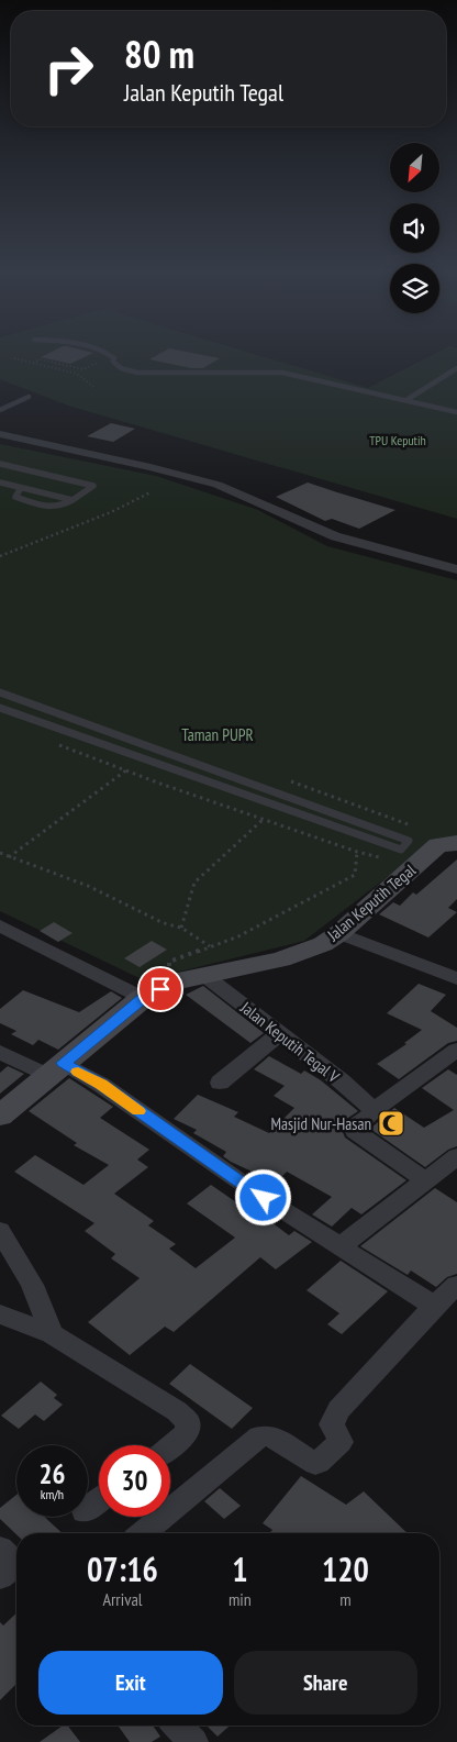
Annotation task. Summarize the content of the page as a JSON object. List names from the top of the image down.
{
  "streets": {
    "main road": ["Jalan Keputih Tegal"],
    "street": ["Jalan Keputih Tegal V"]
  },
  "crossings": [
    ["Jalan Keputih Tegal", "Jalan Keputih Tegal V"]
  ],
  "parks": ["TPU Keputih", "Taman PUPR"],
  "places": {
    "mosque": ["Masjid Nur-Hasan"]
  },
  "north": "bottom left",
  "page": {
    "turn": ["80 m", "Jalan Keputih Tegal"],
    "speed": "26 km/h",
    "limit": "30",
    "eta": [
      "07:16",
      "Arrival",
      "1",
      "min",
      "120",
      "m"
    ],
    "buttons": ["Exit", "Share"]
  }
}
